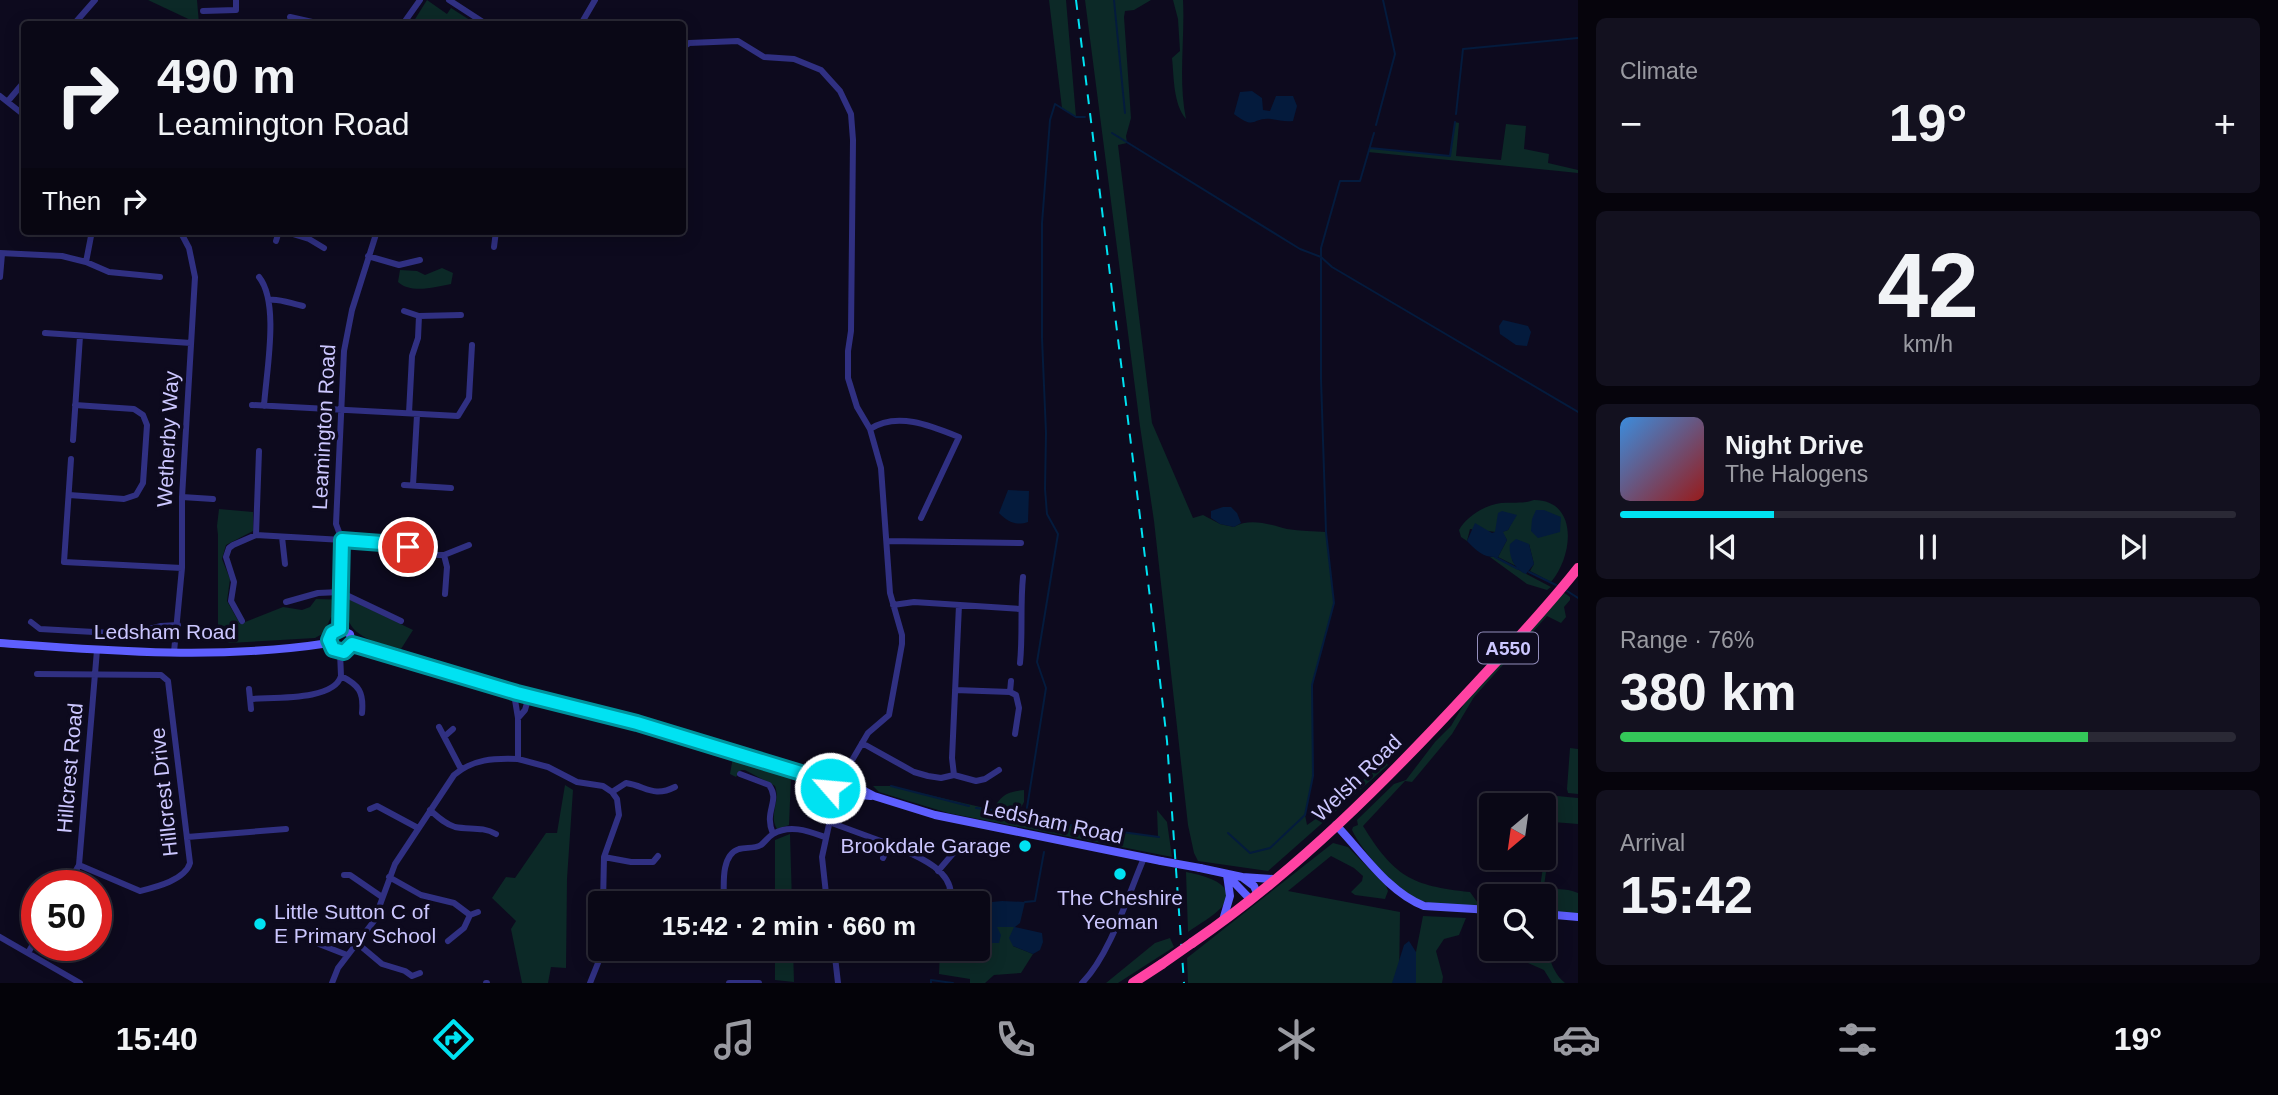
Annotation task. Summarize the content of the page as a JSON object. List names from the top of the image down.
{
  "streets": {
    "highway": ["A550", "Welsh Road"],
    "main road": ["Ledsham Road"],
    "street": [
      "Leamington Road",
      "Wetherby Way",
      "Hillcrest Road",
      "Hillcrest Drive"
    ]
  },
  "crossings": [
    ["Leamington Road", "Ledsham Road"],
    ["Wetherby Way", "Ledsham Road"],
    ["Ledsham Road", "Hillcrest Road"],
    ["Ledsham Road", "Welsh Road"],
    ["Ledsham Road", "Hillcrest Drive"],
    ["Hillcrest Road", "Hillcrest Drive"]
  ],
  "places": ["Brookdale Garage", "The Cheshire Yeoman", "Little Sutton C of E Primary School"],
  "north": "bottom left",
  "page": {
    "tile": [
      "Climate",
      ["42", "km/h"],
      ["Range · 76%", "380 km"],
      ["Arrival", "15:42"]
    ],
    "turn": ["490 m", "Leamington Road"],
    "heat": ["−", "19°", "+"],
    "then": "Then",
    "song": ["Night Drive", "The Halogens"],
    "limit": "50",
    "trip": "15:42 · 2 min · 660 m",
    "tabs": ["15:40", "19°"]
  }
}
